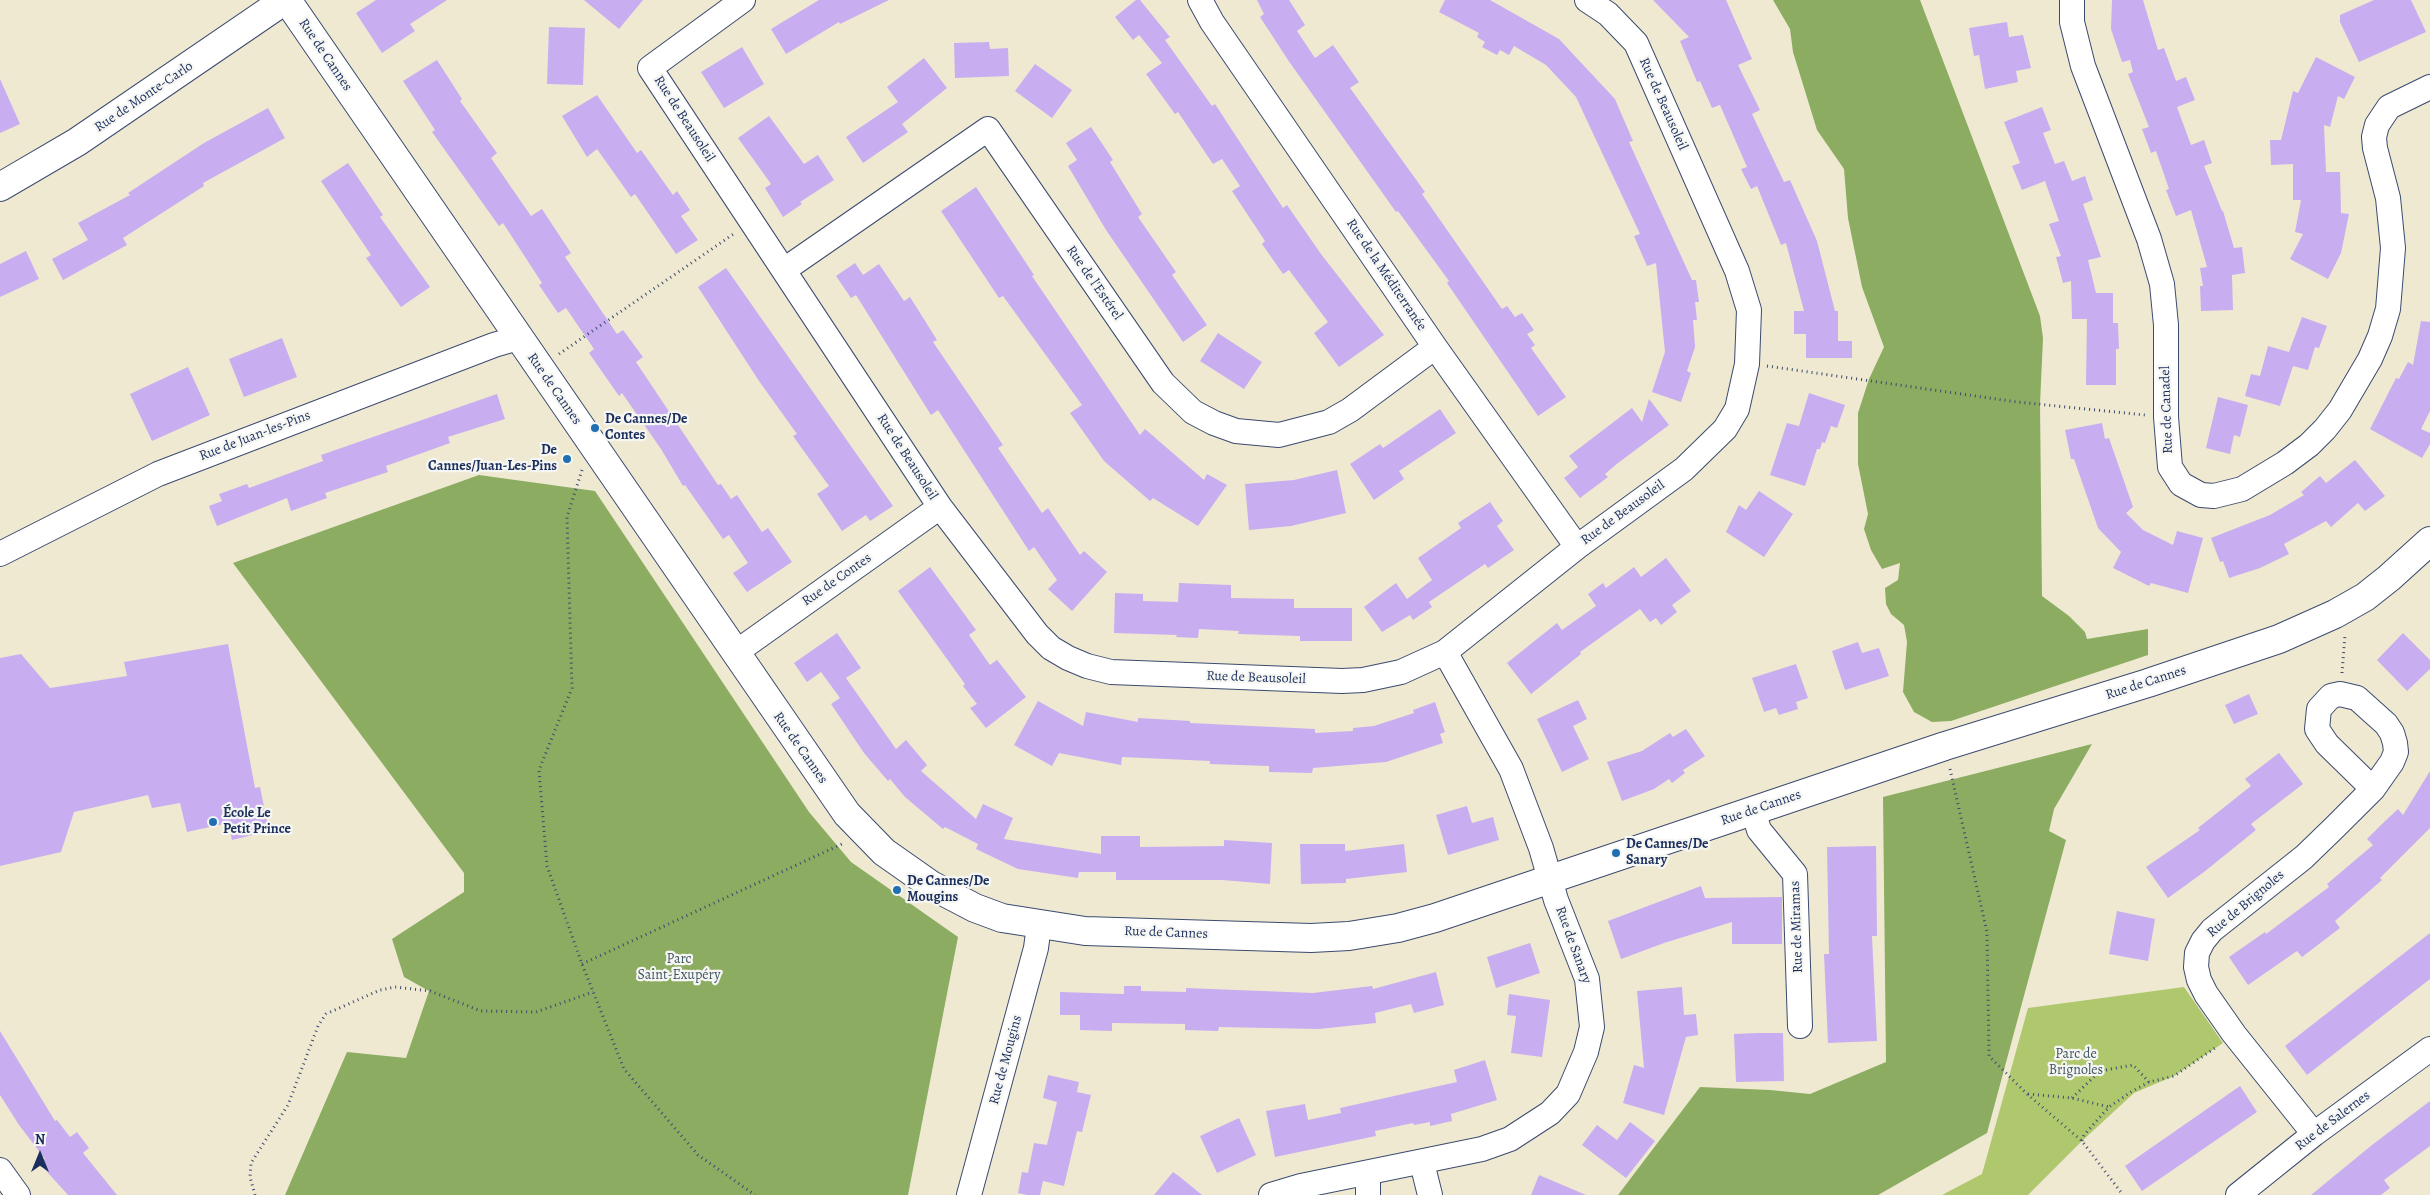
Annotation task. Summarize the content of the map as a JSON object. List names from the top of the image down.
{
  "streets": {
    "street": [
      "Rue de Cannes",
      "Rue de Monte-Carlo",
      "Rue de Beausoleil",
      "Rue de la Méditerranée",
      "Rue de l'Estérel",
      "Rue de Canadel",
      "Rue de Juan-les-Pins",
      "Rue de Contes",
      "Rue de Brignoles",
      "Rue de Miramas",
      "Rue de Sanary",
      "Rue de Mougins",
      "Rue de Salernes"
    ]
  },
  "crossings": [
    ["Rue de Cannes", "Rue de Monte-Carlo"],
    ["Rue de Cannes", "Rue de Juan-les-Pins"],
    ["Rue de Cannes", "Rue de Contes"],
    ["Rue de Cannes", "Rue de Miramas"],
    ["Rue de Cannes", "Rue de Sanary"],
    ["Rue de Cannes", "Rue de Mougins"],
    ["Rue de Beausoleil", "Rue de la Méditerranée"],
    ["Rue de Beausoleil", "Rue de l'Estérel"],
    ["Rue de Beausoleil", "Rue de Contes"],
    ["Rue de Beausoleil", "Rue de Sanary"],
    ["Rue de la Méditerranée", "Rue de l'Estérel"],
    ["Rue de Brignoles", "Rue de Salernes"]
  ],
  "parks": ["Parc Saint-Exupéry", "Parc de Brignoles"],
  "places": [
    "De Cannes/De Contes",
    "De Cannes/Juan-Les-Pins",
    "École Le Petit Prince",
    "De Cannes/De Sanary",
    "De Cannes/De Mougins"
  ],
  "north": "top"
}
